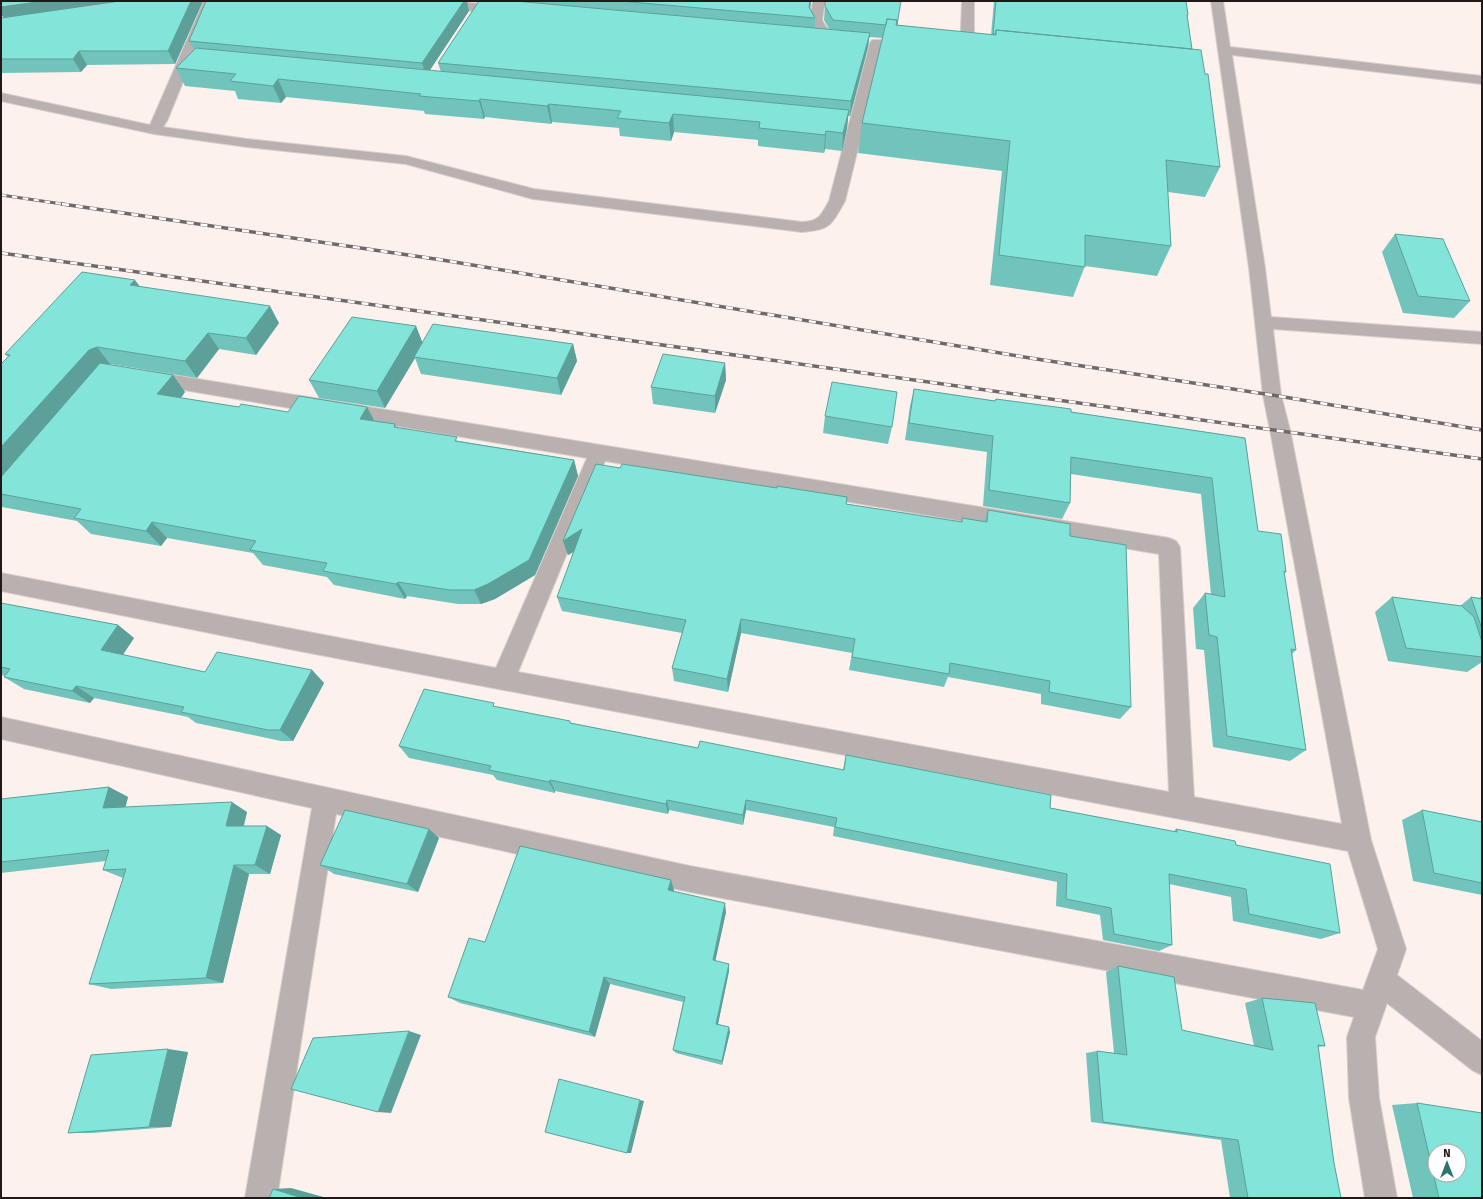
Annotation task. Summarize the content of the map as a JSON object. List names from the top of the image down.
{
  "north": "top"
}
